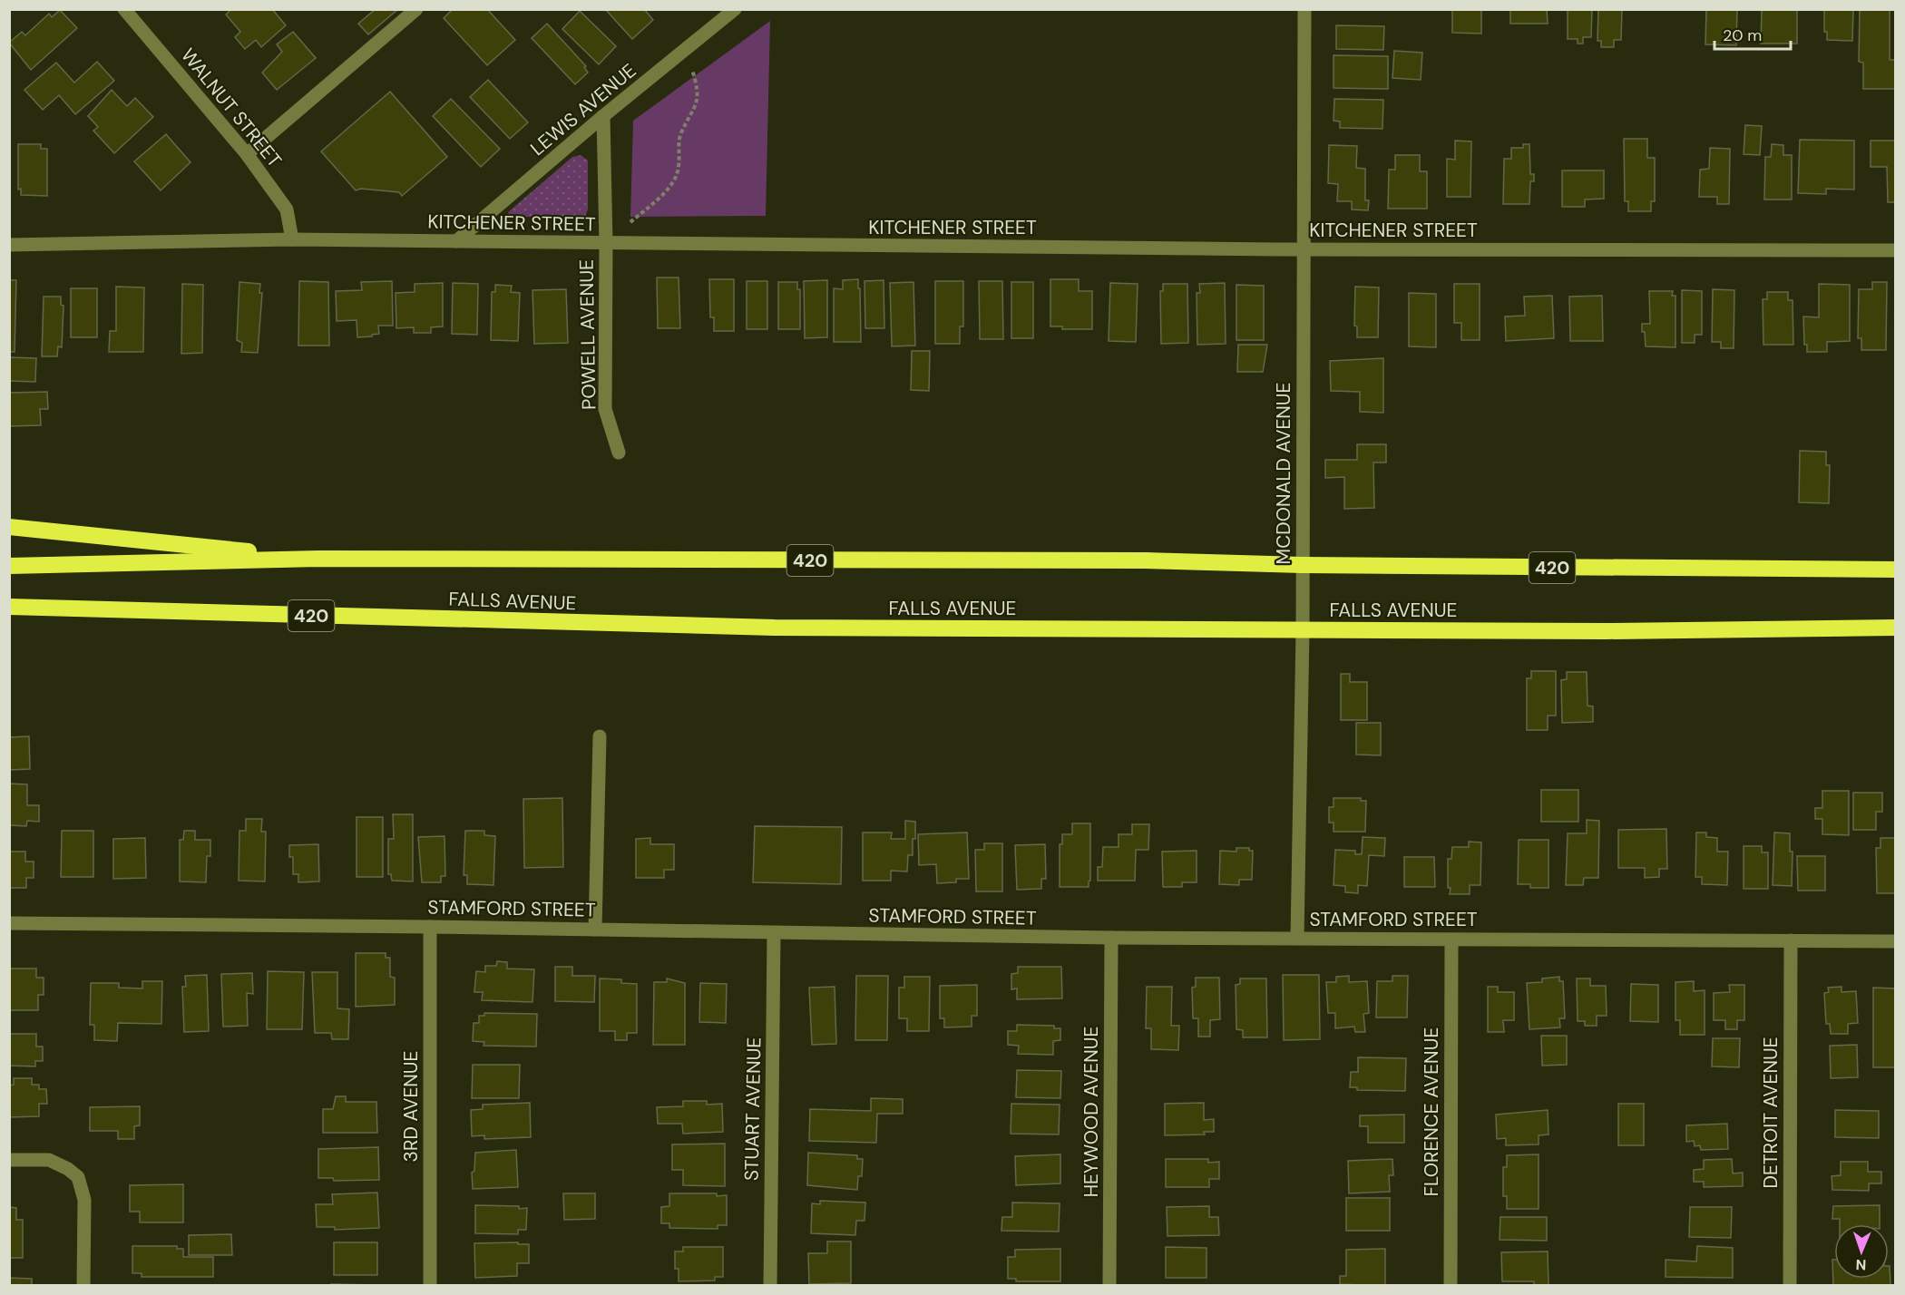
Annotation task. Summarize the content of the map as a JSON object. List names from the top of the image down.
{
  "streets": {
    "highway": ["420", "FALLS AVENUE"],
    "street": [
      "WALNUT STREET",
      "LEWIS AVENUE",
      "KITCHENER STREET",
      "POWELL AVENUE",
      "MCDONALD AVENUE",
      "STAMFORD STREET",
      "3RD AVENUE",
      "STUART AVENUE",
      "HEYWOOD AVENUE",
      "FLORENCE AVENUE",
      "DETROIT AVENUE"
    ]
  },
  "crossings": [
    ["WALNUT STREET", "KITCHENER STREET"],
    ["LEWIS AVENUE", "KITCHENER STREET"],
    ["LEWIS AVENUE", "POWELL AVENUE"],
    ["KITCHENER STREET", "POWELL AVENUE"],
    ["KITCHENER STREET", "MCDONALD AVENUE"],
    ["MCDONALD AVENUE", "FALLS AVENUE"],
    ["MCDONALD AVENUE", "STAMFORD STREET"],
    ["STAMFORD STREET", "3RD AVENUE"],
    ["STAMFORD STREET", "STUART AVENUE"],
    ["STAMFORD STREET", "HEYWOOD AVENUE"],
    ["STAMFORD STREET", "FLORENCE AVENUE"],
    ["STAMFORD STREET", "DETROIT AVENUE"]
  ],
  "scale_bar": "20 m",
  "north": "bottom"
}
